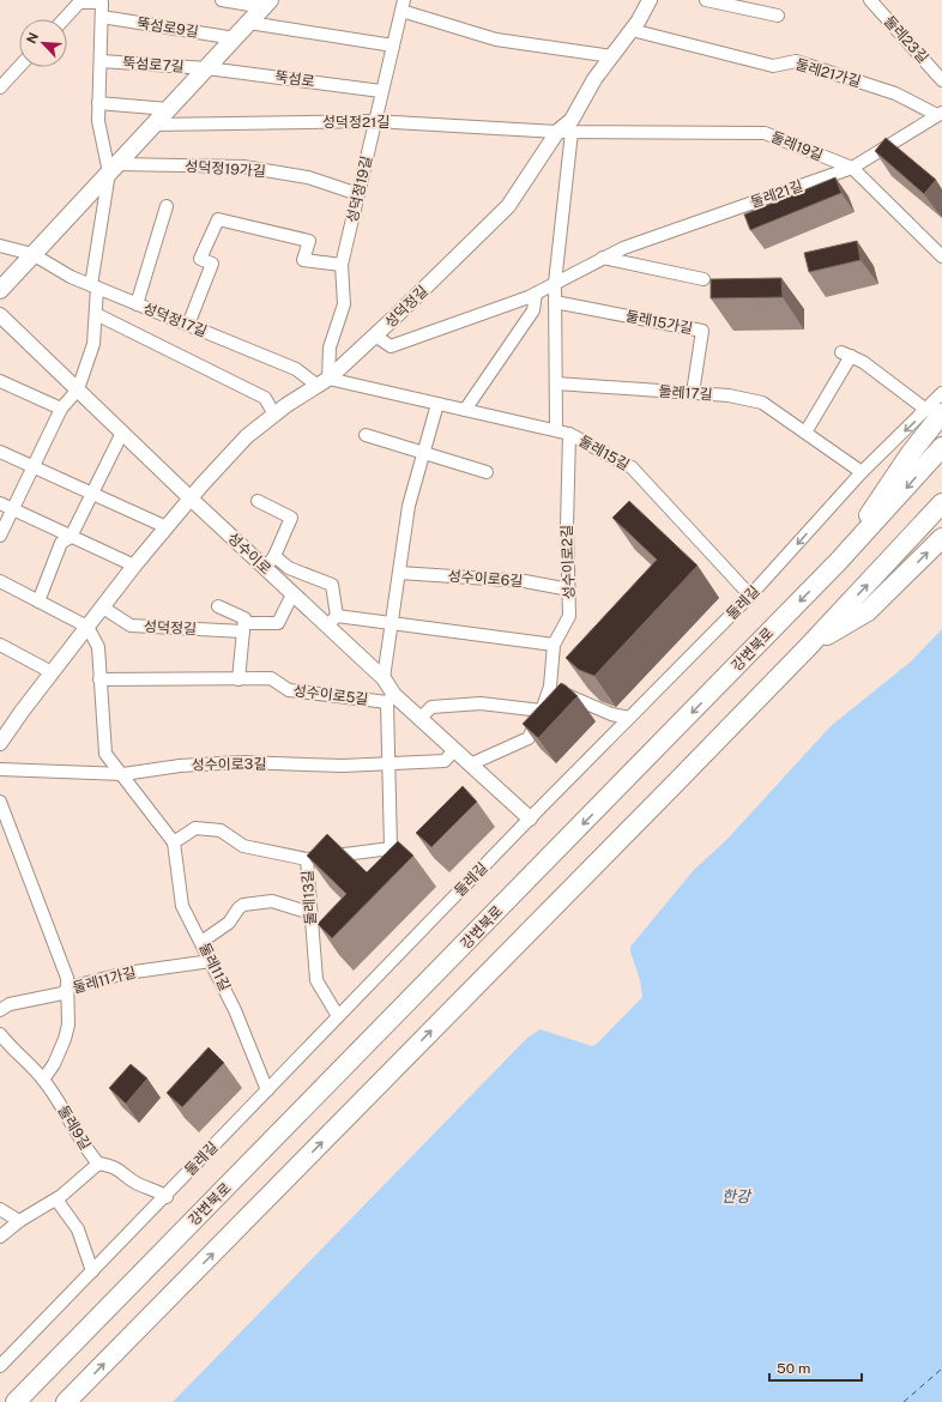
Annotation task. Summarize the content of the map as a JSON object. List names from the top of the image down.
{
  "streets": {
    "highway": ["강변북로"],
    "street": [
      "뚝섬로9길",
      "둘레23길",
      "뚝섬로7길",
      "둘레21가길",
      "뚝섬로",
      "성덕정21길",
      "둘레19길",
      "성덕정19가길",
      "성덕정19길",
      "둘레21길",
      "성덕정길",
      "성덕정17길",
      "둘레15가길",
      "둘레17길",
      "둘레15길",
      "성수이로",
      "성수이로2길",
      "성수이로6길",
      "둘레길",
      "성수이로5길",
      "성수이로3길",
      "둘레13길",
      "둘레11길",
      "둘레11가길",
      "둘레9길"
    ]
  },
  "crossings": [
    ["뚝섬로7길", "뚝섬로"],
    ["둘레21가길", "둘레21길"],
    ["둘레21가길", "성덕정길"],
    ["뚝섬로", "성덕정19길"],
    ["성덕정21길", "둘레19길"],
    ["성덕정21길", "성덕정19길"],
    ["성덕정21길", "성덕정길"],
    ["둘레19길", "둘레21길"],
    ["둘레19길", "성덕정길"],
    ["성덕정19가길", "성덕정19길"],
    ["성덕정19길", "성덕정길"],
    ["성덕정19길", "성덕정17길"],
    ["성덕정19길", "둘레15길"],
    ["둘레21길", "성덕정길"],
    ["성덕정길", "성덕정17길"],
    ["성덕정길", "둘레15길"],
    ["성덕정길", "성수이로"],
    ["성덕정길", "둘레11길"],
    ["성덕정17길", "둘레15길"],
    ["둘레15가길", "둘레17길"],
    ["둘레17길", "둘레길"],
    ["둘레15길", "성수이로2길"],
    ["둘레15길", "둘레길"],
    ["성수이로", "성수이로2길"],
    ["성수이로", "둘레길"],
    ["성수이로", "성수이로5길"],
    ["성수이로", "성수이로3길"],
    ["성수이로", "둘레13길"],
    ["성수이로2길", "성수이로6길"],
    ["둘레길", "둘레13길"],
    ["둘레길", "둘레11길"],
    ["둘레길", "둘레9길"],
    ["성수이로5길", "둘레13길"],
    ["성수이로5길", "둘레11길"],
    ["성수이로3길", "둘레13길"],
    ["성수이로3길", "둘레11길"],
    ["둘레11길", "둘레11가길"]
  ],
  "water": ["한강"],
  "scale_bar": "50 m",
  "north": "top left"
}
